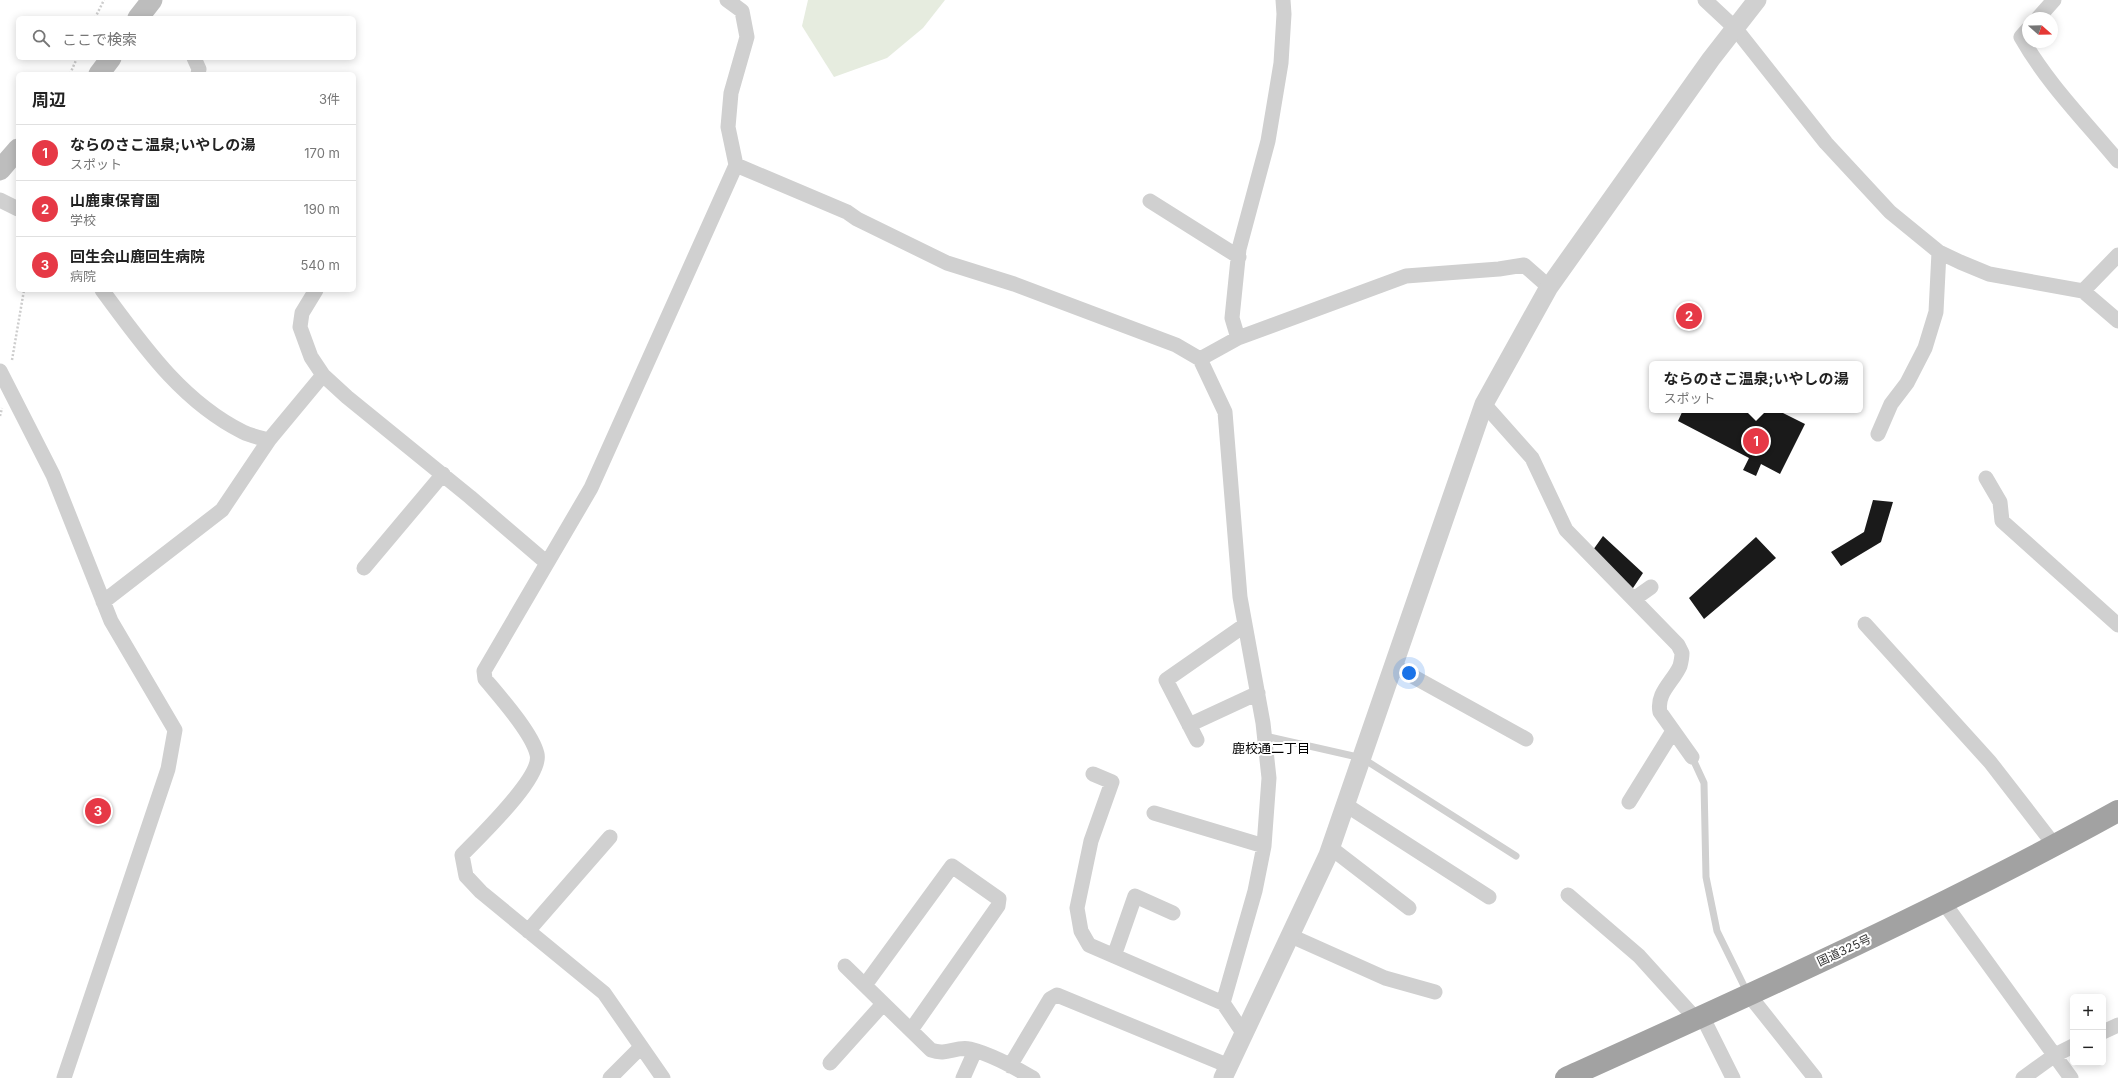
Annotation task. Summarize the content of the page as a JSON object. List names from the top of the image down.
{
  "streets": {
    "highway": ["国道325号"]
  },
  "districts": ["鹿校通二丁目"],
  "north": "right",
  "page": {
    "search": "ここで検索",
    "heading": ["周辺", "3件"],
    "list": [
      {
        "mark": "1",
        "name": "ならのさこ温泉;いやしの湯",
        "note": "スポット",
        "value": "170 m"
      },
      {
        "mark": "2",
        "name": "山鹿東保育園",
        "note": "学校",
        "value": "190 m"
      },
      {
        "mark": "3",
        "name": "回生会山鹿回生病院",
        "note": "病院",
        "value": "540 m"
      }
    ],
    "pins": ["2", "1", "3"],
    "popup": ["ならのさこ温泉;いやしの湯", "スポット"],
    "map_buttons": ["+", "−"]
  }
}
